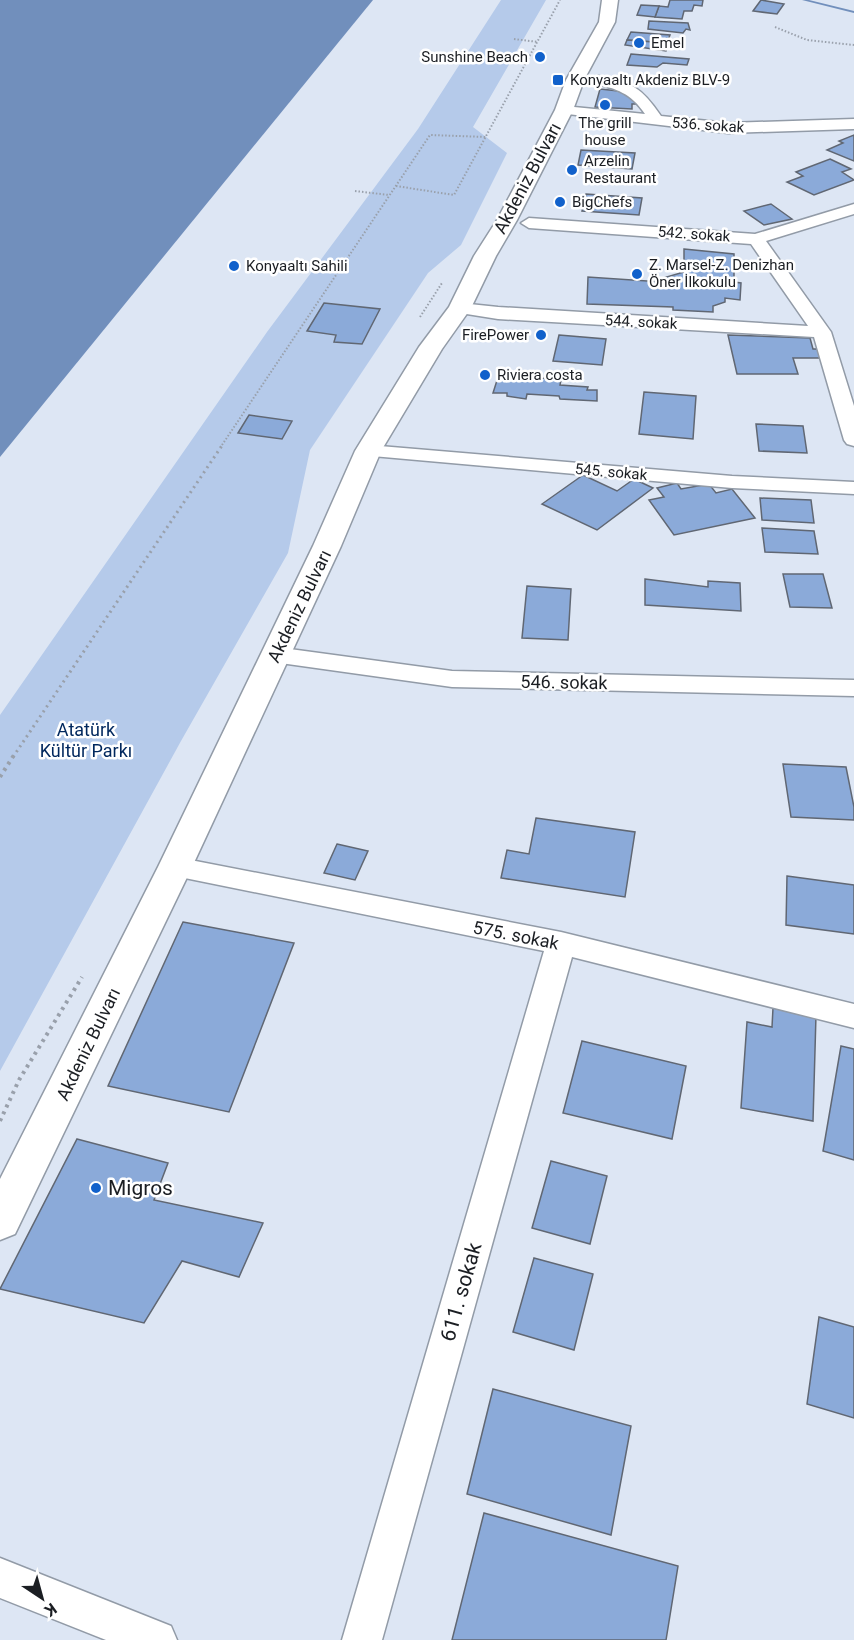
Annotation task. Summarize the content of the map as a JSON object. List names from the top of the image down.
{
  "streets": {
    "main road": ["Akdeniz Bulvarı"],
    "street": [
      "536. sokak",
      "542. sokak",
      "544. sokak",
      "545. sokak",
      "546. sokak",
      "575. sokak",
      "611. sokak"
    ]
  },
  "crossings": [
    ["536. sokak", "Akdeniz Bulvarı"],
    ["Akdeniz Bulvarı", "544. sokak"],
    ["Akdeniz Bulvarı", "545. sokak"],
    ["Akdeniz Bulvarı", "546. sokak"],
    ["Akdeniz Bulvarı", "575. sokak"],
    ["575. sokak", "611. sokak"]
  ],
  "parks": ["Atatürk Kültür Parkı"],
  "places": {
    "other": [
      "Emel",
      "Sunshine Beach",
      "The grill house",
      "Arzelin Restaurant",
      "BigChefs",
      "Konyaaltı Sahili",
      "Z. Marsel-Z. Denizhan Öner İlkokulu",
      "FirePower",
      "Riviera costa",
      "Migros"
    ],
    "transit": ["Konyaaltı Akdeniz BLV-9"]
  },
  "north": "bottom right"
}
